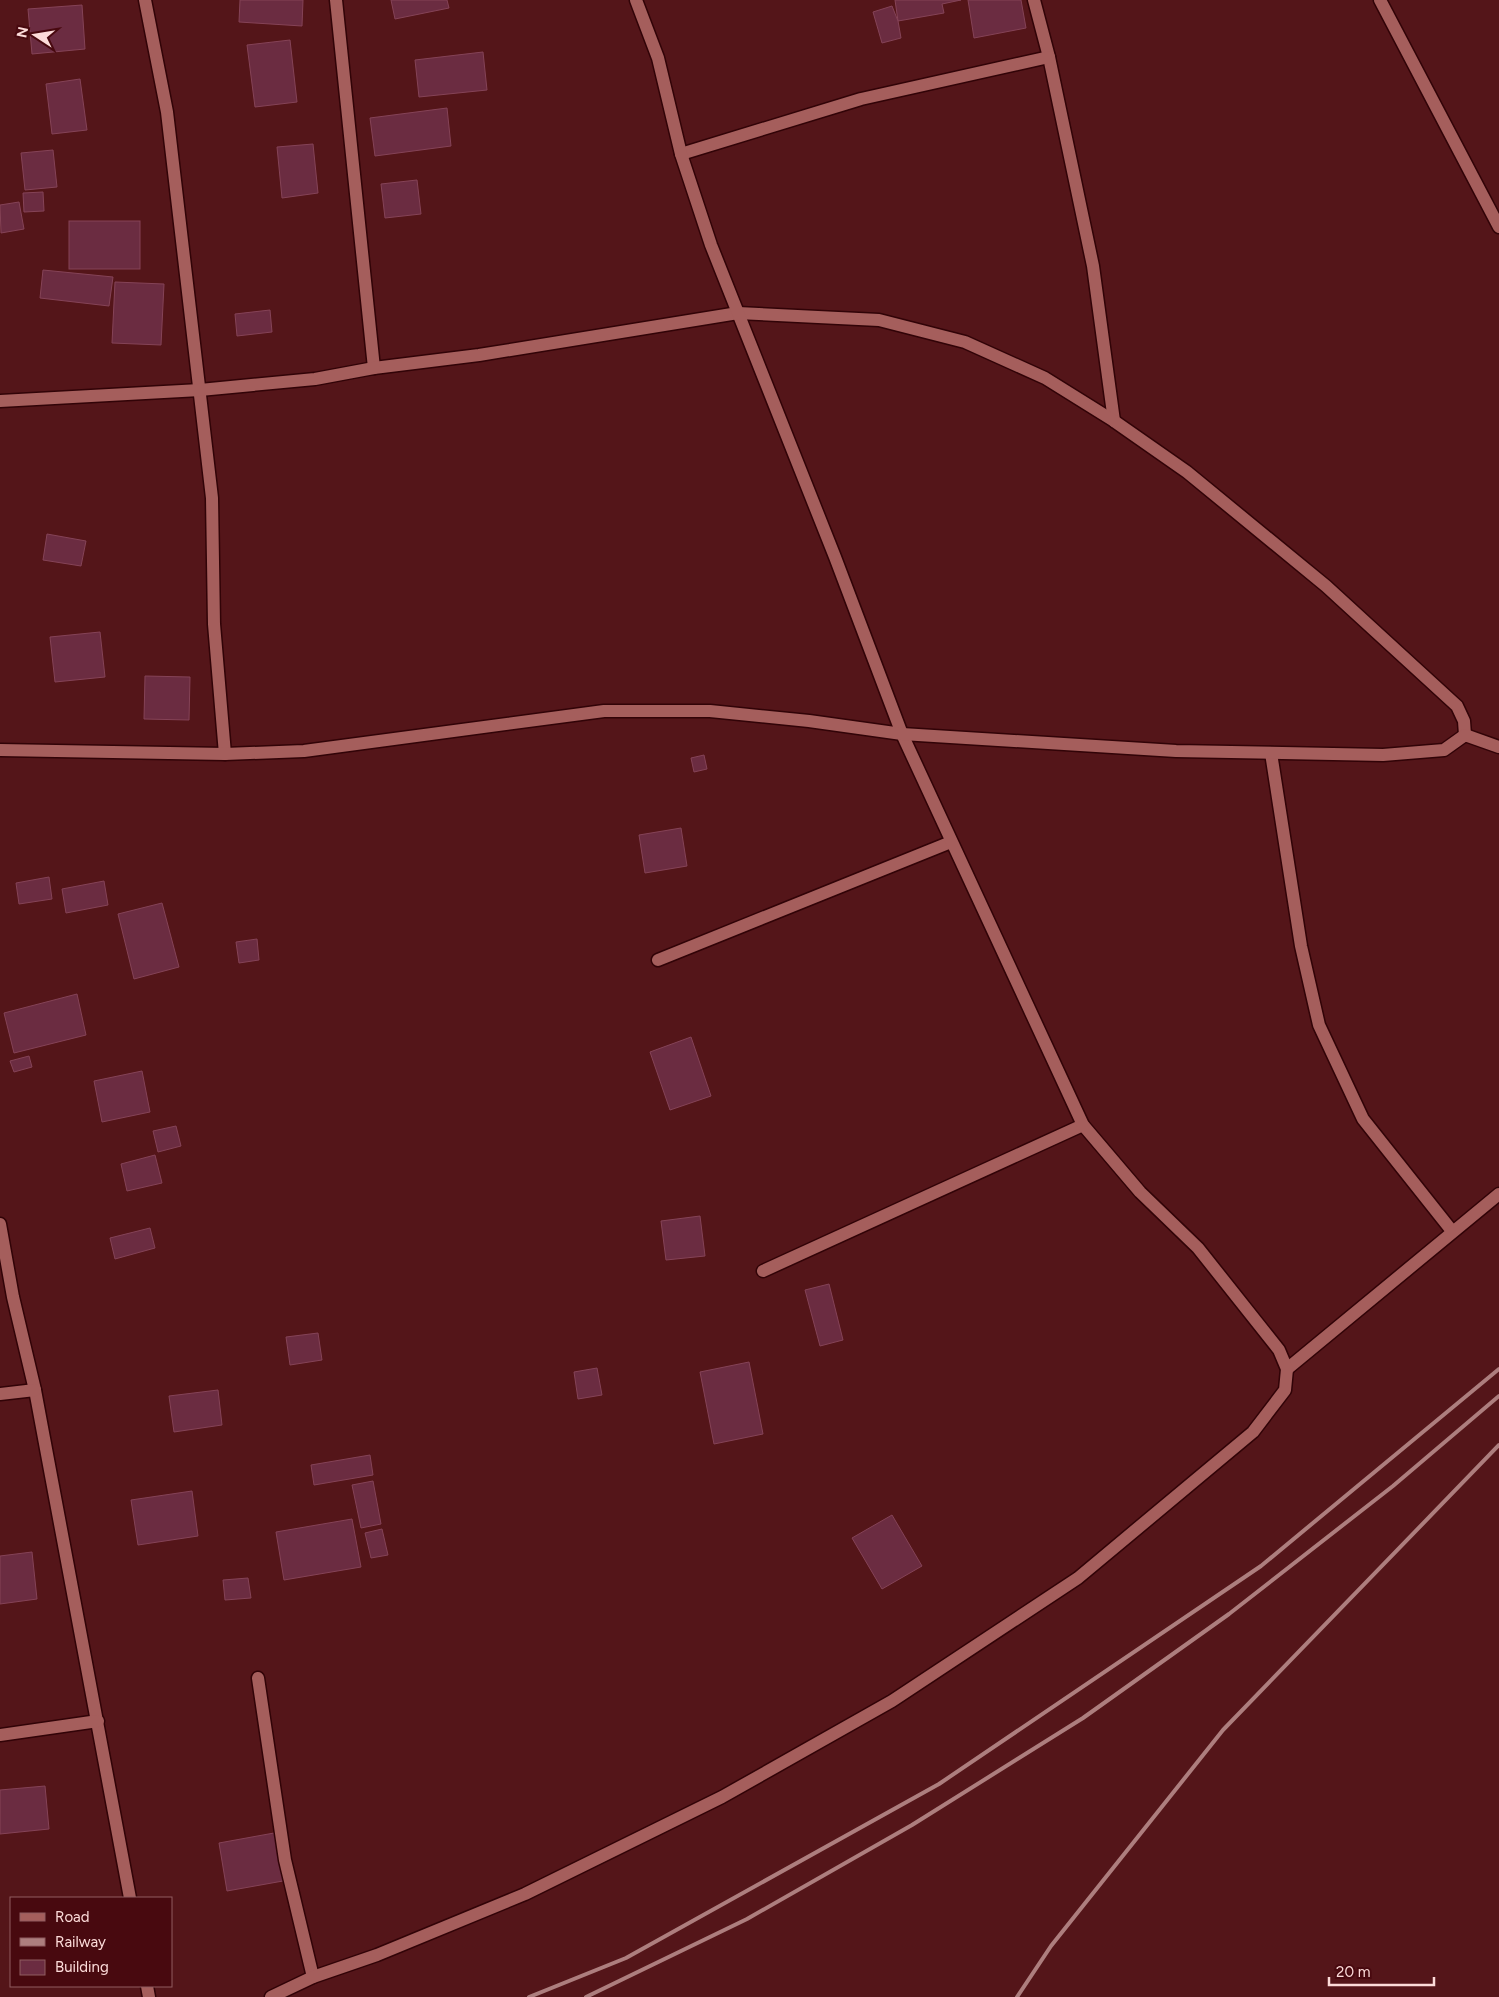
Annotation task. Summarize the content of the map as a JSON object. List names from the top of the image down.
{
  "legend": ["Road", "Railway", "Building"],
  "scale_bar": "20 m",
  "north": "left"
}
